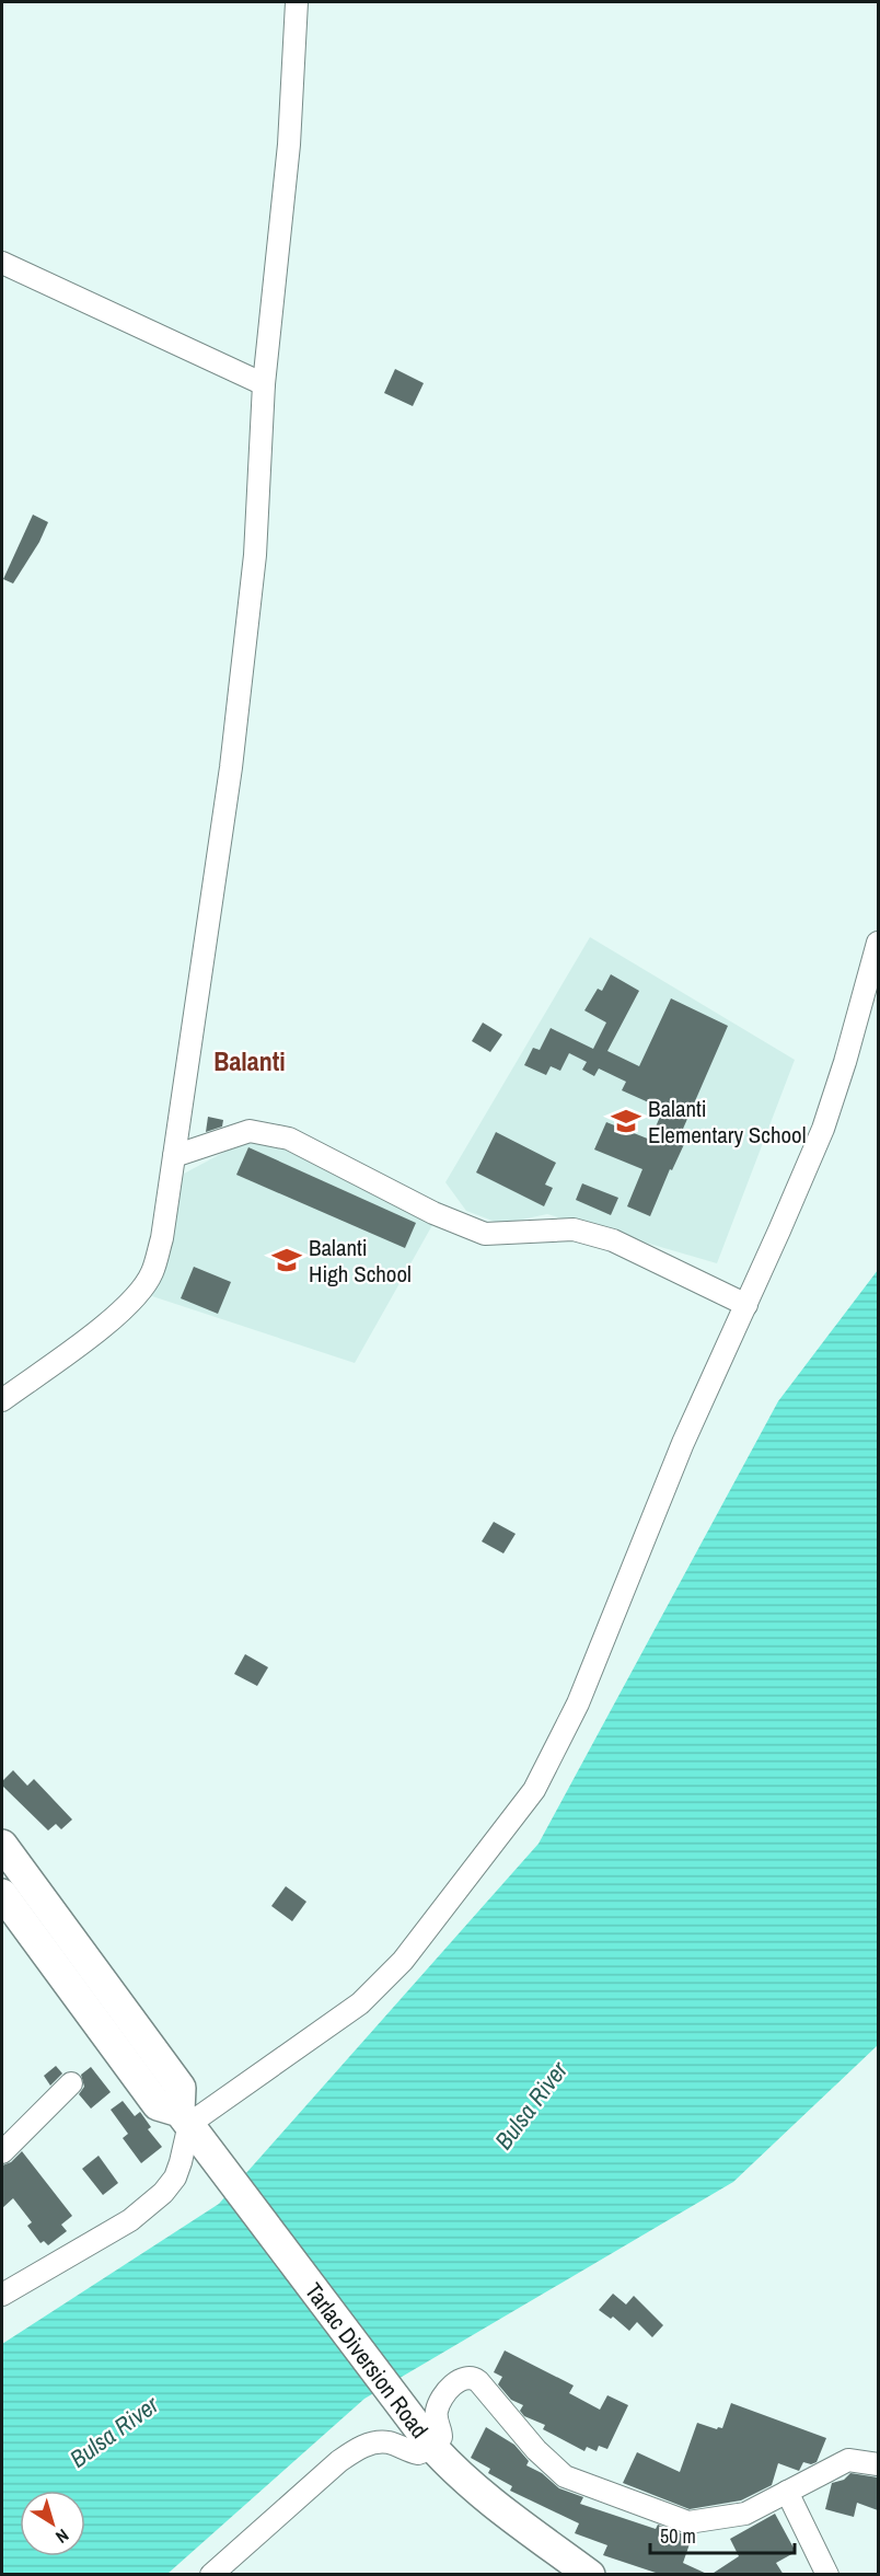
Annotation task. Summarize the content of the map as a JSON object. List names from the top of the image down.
{
  "streets": {
    "main road": ["Tarlac Diversion Road"]
  },
  "districts": ["Balanti"],
  "water": ["Bulsa River"],
  "places": {
    "school or university": ["Balanti Elementary School", "Balanti High School"]
  },
  "scale_bar": "50 m",
  "north": "bottom right"
}
